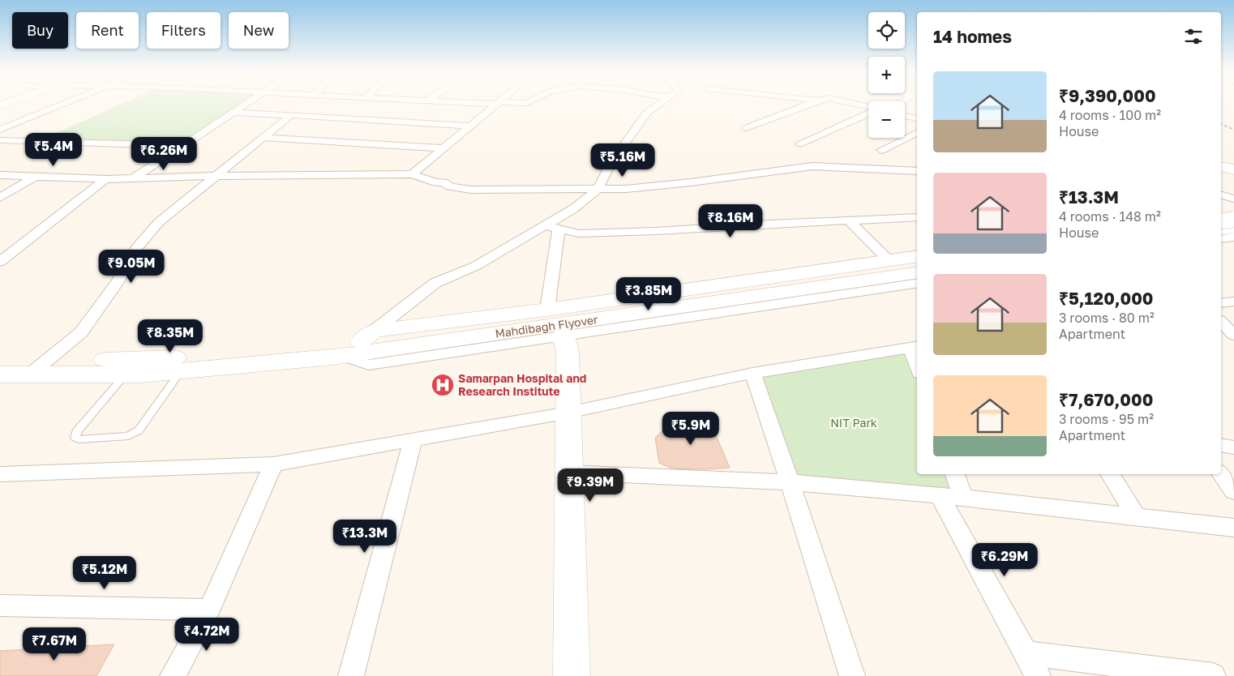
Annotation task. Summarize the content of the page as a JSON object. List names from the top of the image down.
{
  "streets": {
    "main road": ["Mahdibagh Flyover"]
  },
  "parks": ["NIT Park"],
  "places": {
    "hospital": ["Samarpan Hospital and Research Institute"]
  },
  "page": {
    "map_buttons": ["+", "−"],
    "chip": [
      "Buy",
      "Rent",
      "Filters",
      "New"
    ],
    "heading": "14 homes",
    "list": [
      {
        "name": "₹9,390,000",
        "note": "4 rooms · 100 m² · House"
      },
      {
        "name": "₹13.3M",
        "note": "4 rooms · 148 m² · House"
      },
      {
        "name": "₹5,120,000",
        "note": "3 rooms · 80 m² · Apartment"
      },
      {
        "name": "₹7,670,000",
        "note": "3 rooms · 95 m² · Apartment"
      }
    ],
    "price": [
      "₹5.4M",
      "₹6.26M",
      "₹5.16M",
      "₹8.16M",
      "₹9.05M",
      "₹3.85M",
      "₹8.35M",
      "₹5.9M",
      "₹9.39M",
      "₹13.3M",
      "₹6.29M",
      "₹5.12M",
      "₹4.72M",
      "₹7.67M"
    ]
  }
}
